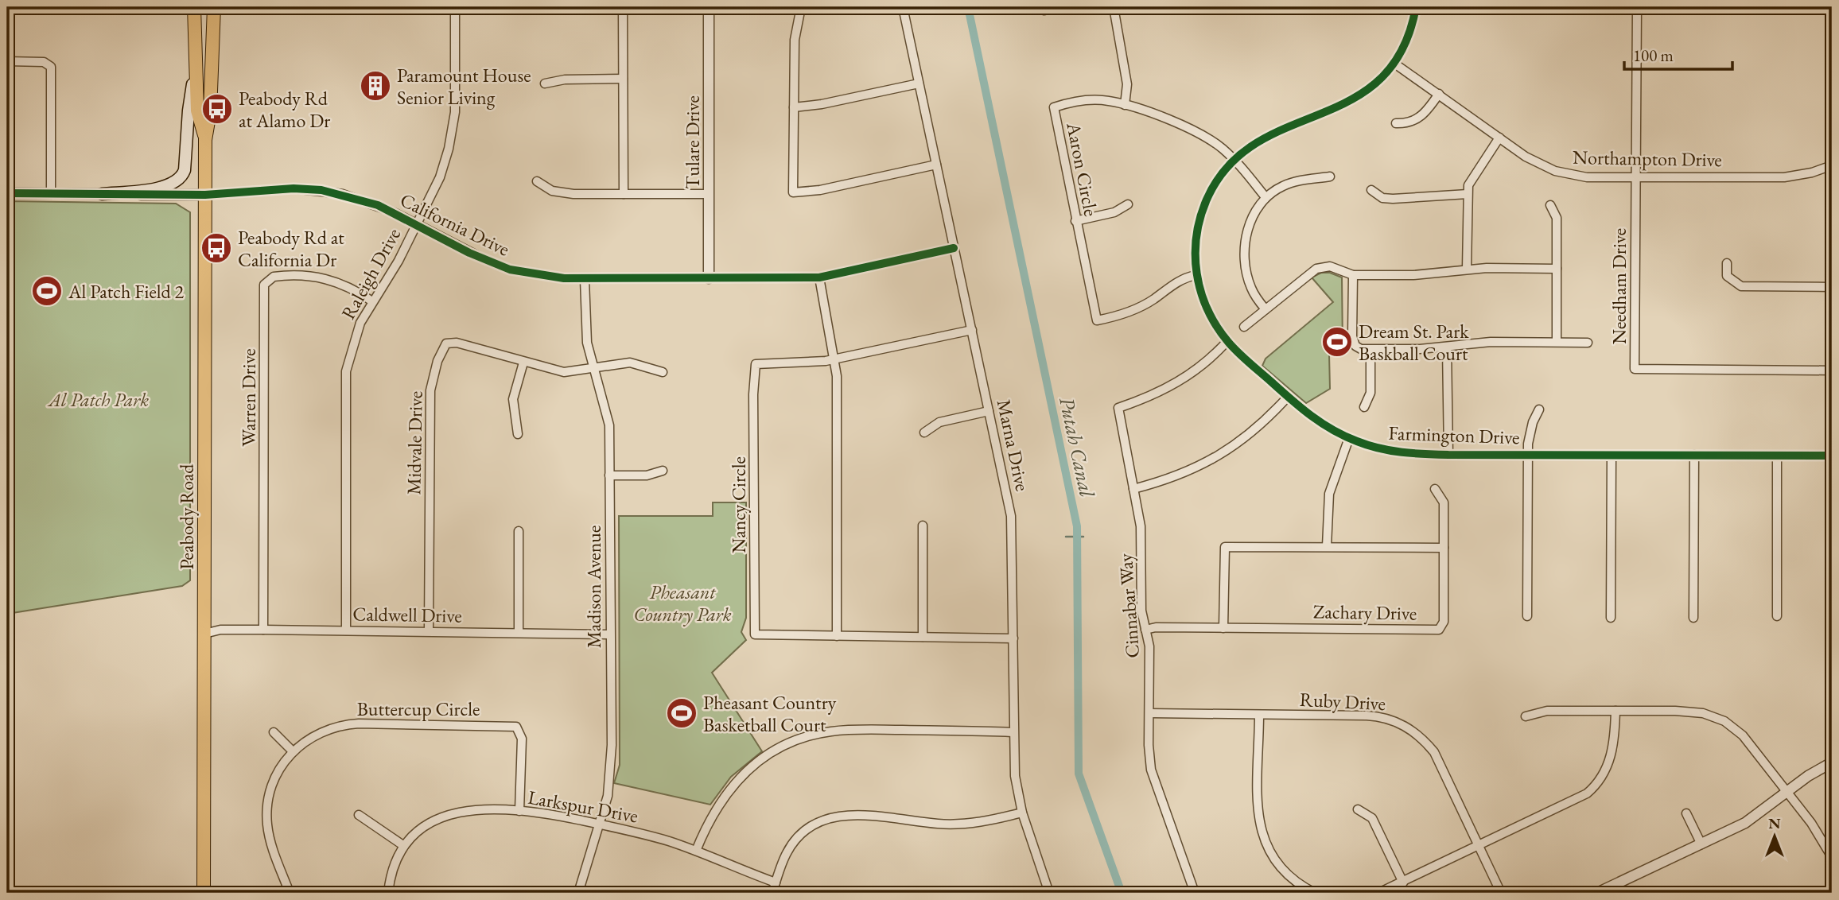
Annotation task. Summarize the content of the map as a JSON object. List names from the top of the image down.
{
  "streets": {
    "main road": ["Peabody Road"],
    "street": [
      "Tulare Drive",
      "Northampton Drive",
      "Aaron Circle",
      "California Drive",
      "Raleigh Drive",
      "Needham Drive",
      "Warren Drive",
      "Farmington Drive",
      "Midvale Drive",
      "Marna Drive",
      "Nancy Circle",
      "Madison Avenue",
      "Cinnabar Way",
      "Zachary Drive",
      "Caldwell Drive",
      "Ruby Drive",
      "Buttercup Circle",
      "Larkspur Drive"
    ]
  },
  "crossings": [
    ["Tulare Drive", "California Drive"],
    ["Northampton Drive", "Needham Drive"],
    ["Northampton Drive", "Farmington Drive"],
    ["Aaron Circle", "Farmington Drive"],
    ["California Drive", "Raleigh Drive"],
    ["California Drive", "Marna Drive"],
    ["California Drive", "Peabody Road"],
    ["California Drive", "Madison Avenue"],
    ["Raleigh Drive", "Warren Drive"],
    ["Raleigh Drive", "Caldwell Drive"],
    ["Warren Drive", "Caldwell Drive"],
    ["Farmington Drive", "Cinnabar Way"],
    ["Midvale Drive", "Madison Avenue"],
    ["Midvale Drive", "Caldwell Drive"],
    ["Marna Drive", "Nancy Circle"],
    ["Peabody Road", "Caldwell Drive"],
    ["Madison Avenue", "Caldwell Drive"],
    ["Madison Avenue", "Larkspur Drive"],
    ["Cinnabar Way", "Zachary Drive"],
    ["Cinnabar Way", "Ruby Drive"],
    ["Buttercup Circle", "Larkspur Drive"]
  ],
  "water": ["Putah Canal"],
  "parks": ["Al Patch Park", "Pheasant Country Park"],
  "places": {
    "building": ["Paramount House Senior Living"],
    "bus stop": ["Peabody Rd at Alamo Dr", "Peabody Rd at California Dr"],
    "sports": ["Al Patch Field 2", "Dream St. Park Baskball Court", "Pheasant Country Basketball Court"]
  },
  "scale_bar": "100 m",
  "north": "top"
}
